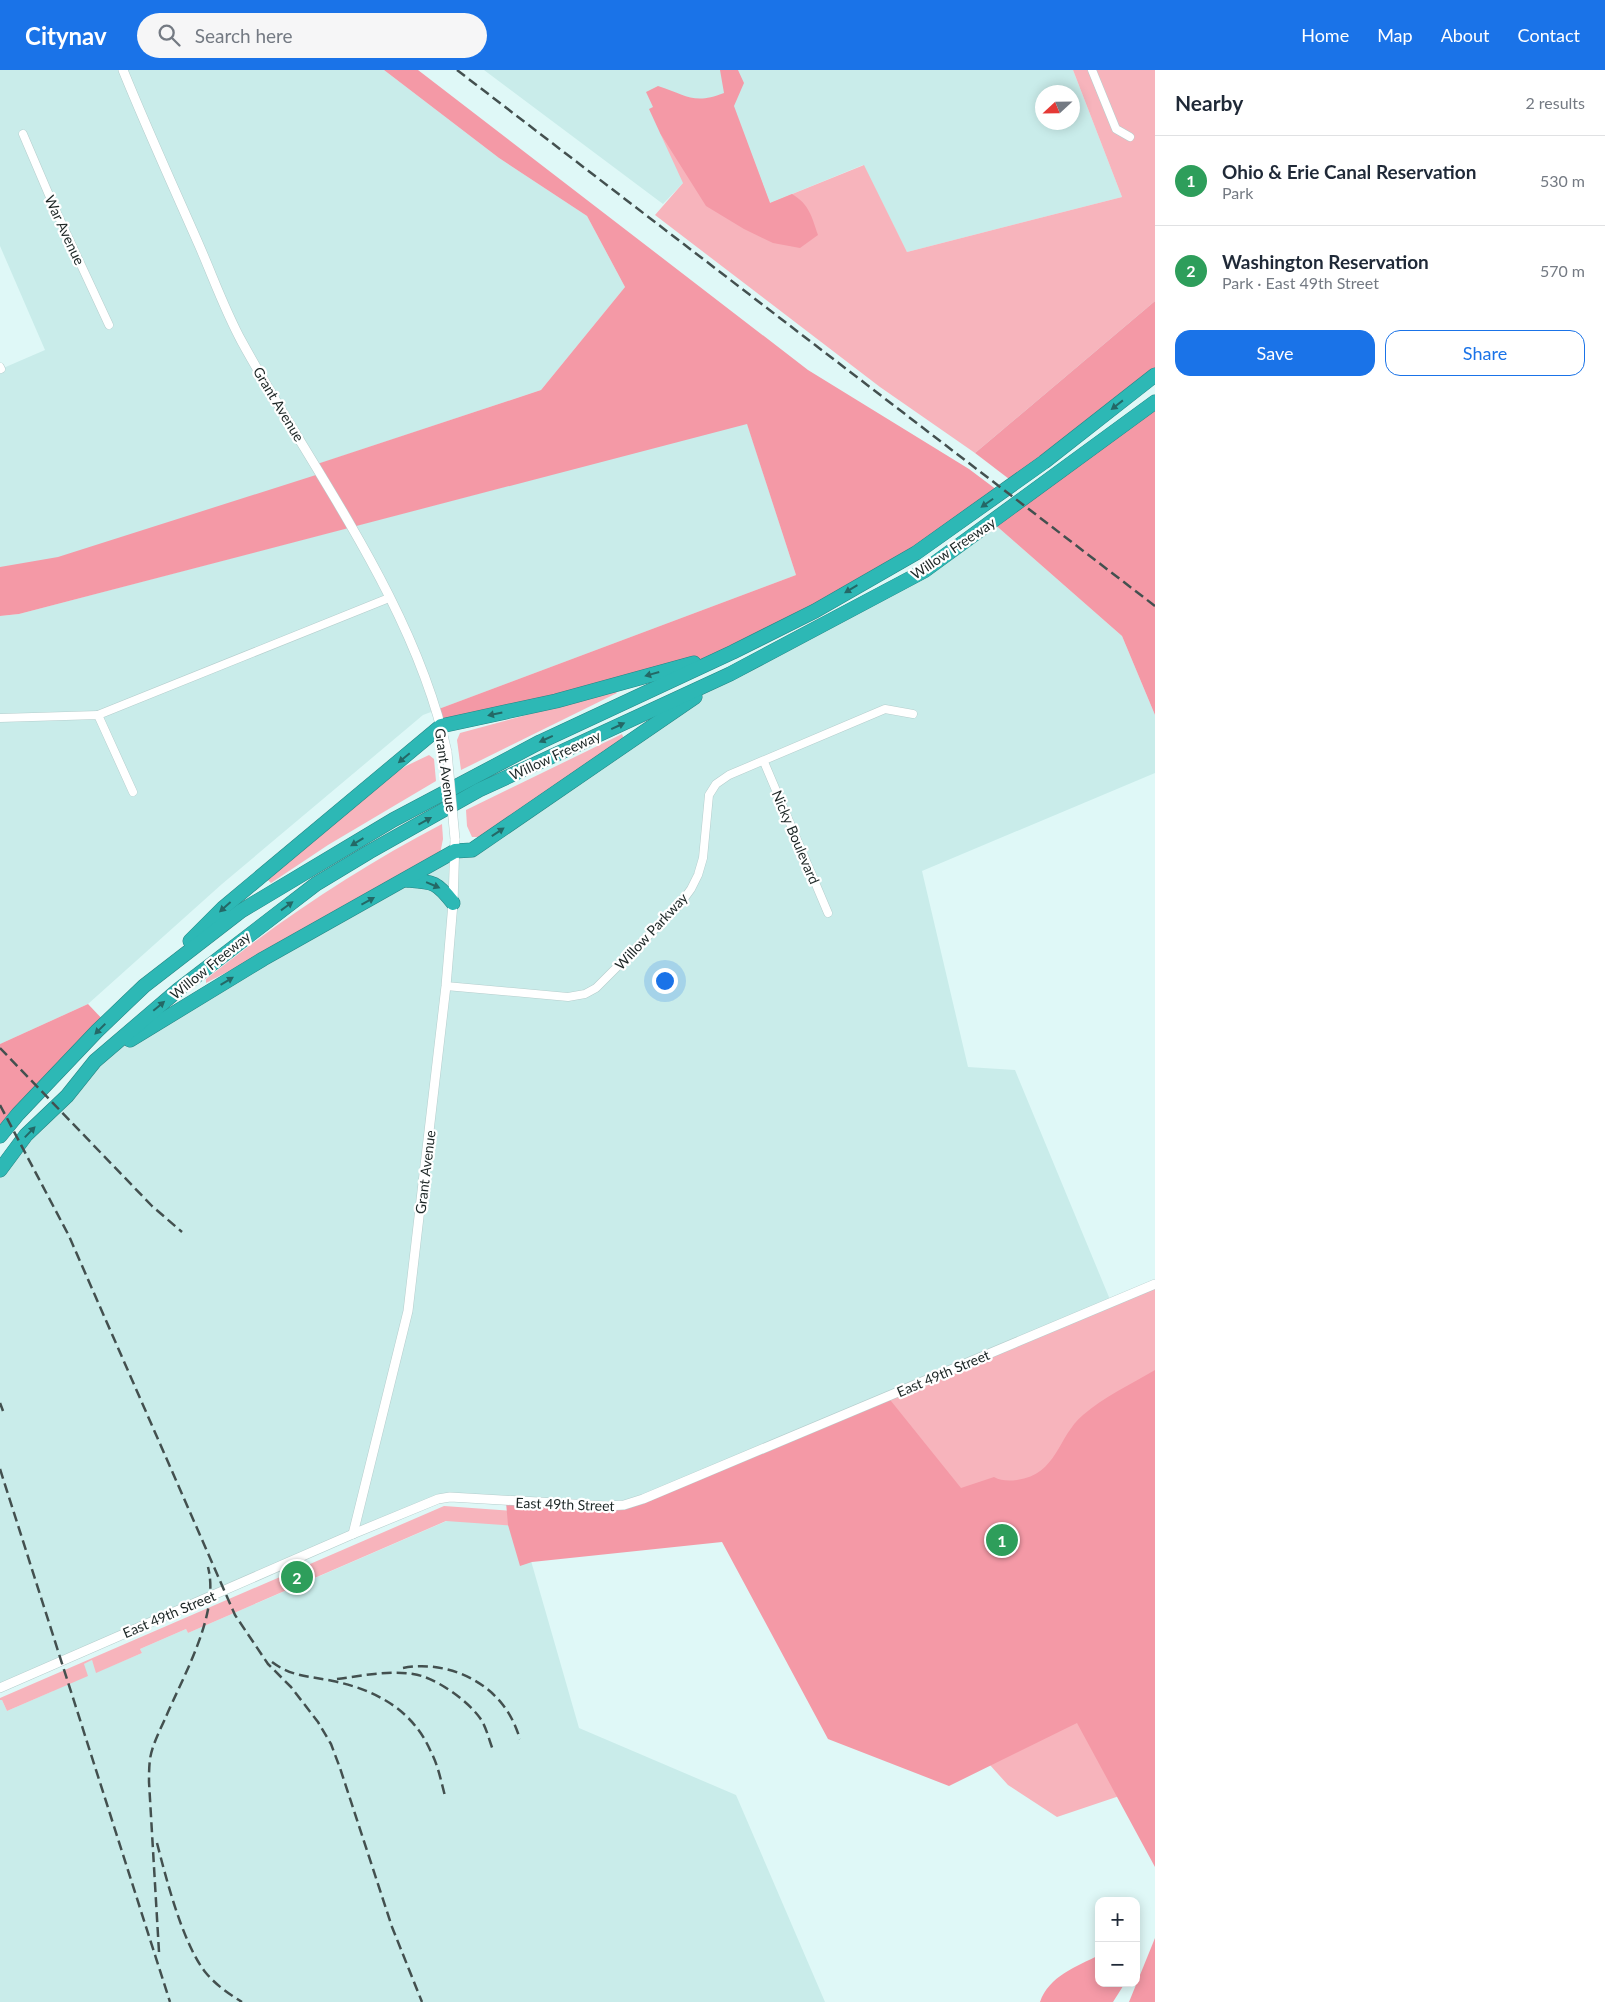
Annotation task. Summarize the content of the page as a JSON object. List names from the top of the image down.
{
  "streets": {
    "highway": ["Willow Freeway"],
    "street": [
      "War Avenue",
      "Grant Avenue",
      "Nicky Boulevard",
      "Willow Parkway",
      "East 49th Street"
    ]
  },
  "crossings": [
    ["Grant Avenue", "Willow Parkway"],
    ["Grant Avenue", "East 49th Street"],
    ["Nicky Boulevard", "Willow Parkway"]
  ],
  "north": "left",
  "page": {
    "header": "Citynav",
    "search": "Search here",
    "nav": [
      "Home",
      "Map",
      "About",
      "Contact"
    ],
    "heading": ["Nearby", "2 results"],
    "list": [
      {
        "mark": "1",
        "name": "Ohio & Erie Canal Reservation",
        "note": "Park",
        "value": "530 m"
      },
      {
        "mark": "2",
        "name": "Washington Reservation",
        "note": "Park · East 49th Street",
        "value": "570 m"
      }
    ],
    "buttons": ["Save", "Share"],
    "pins": ["1", "2"],
    "map_buttons": ["+", "−"]
  }
}
